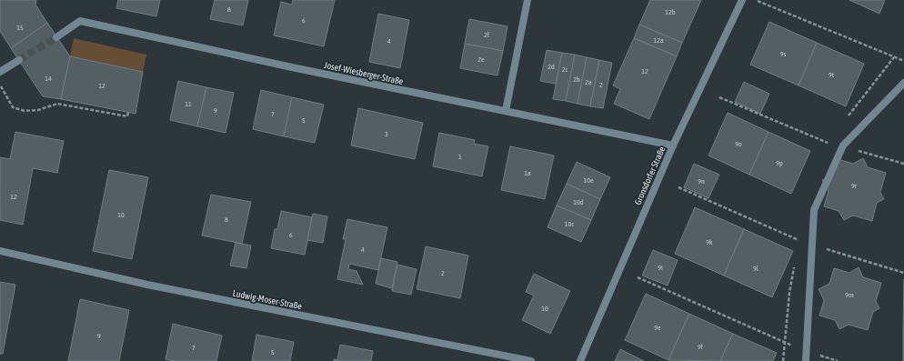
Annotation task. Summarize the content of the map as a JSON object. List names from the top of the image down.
{
  "streets": {
    "street": ["Josef-Wiesberger-Straße", "Gronsdorfer Straße", "Ludwig-Moser-Straße"]
  },
  "crossings": [
    ["Josef-Wiesberger-Straße", "Gronsdorfer Straße"]
  ],
  "house_numbers": [
    "8",
    "12b",
    "6",
    "15",
    "2f",
    "12a",
    "4",
    "9s",
    "2e",
    "2d",
    "2c",
    "12",
    "9t",
    "14",
    "2b",
    "2a",
    "2",
    "12",
    "11",
    "9",
    "7",
    "5",
    "3",
    "9o",
    "1",
    "9p",
    "1a",
    "10e",
    "9n",
    "9r",
    "12",
    "10d",
    "10",
    "8",
    "10c",
    "6",
    "9k",
    "4",
    "9i",
    "9l",
    "2",
    "9m",
    "10",
    "9e",
    "9",
    "9f",
    "7",
    "5"
  ]
}
